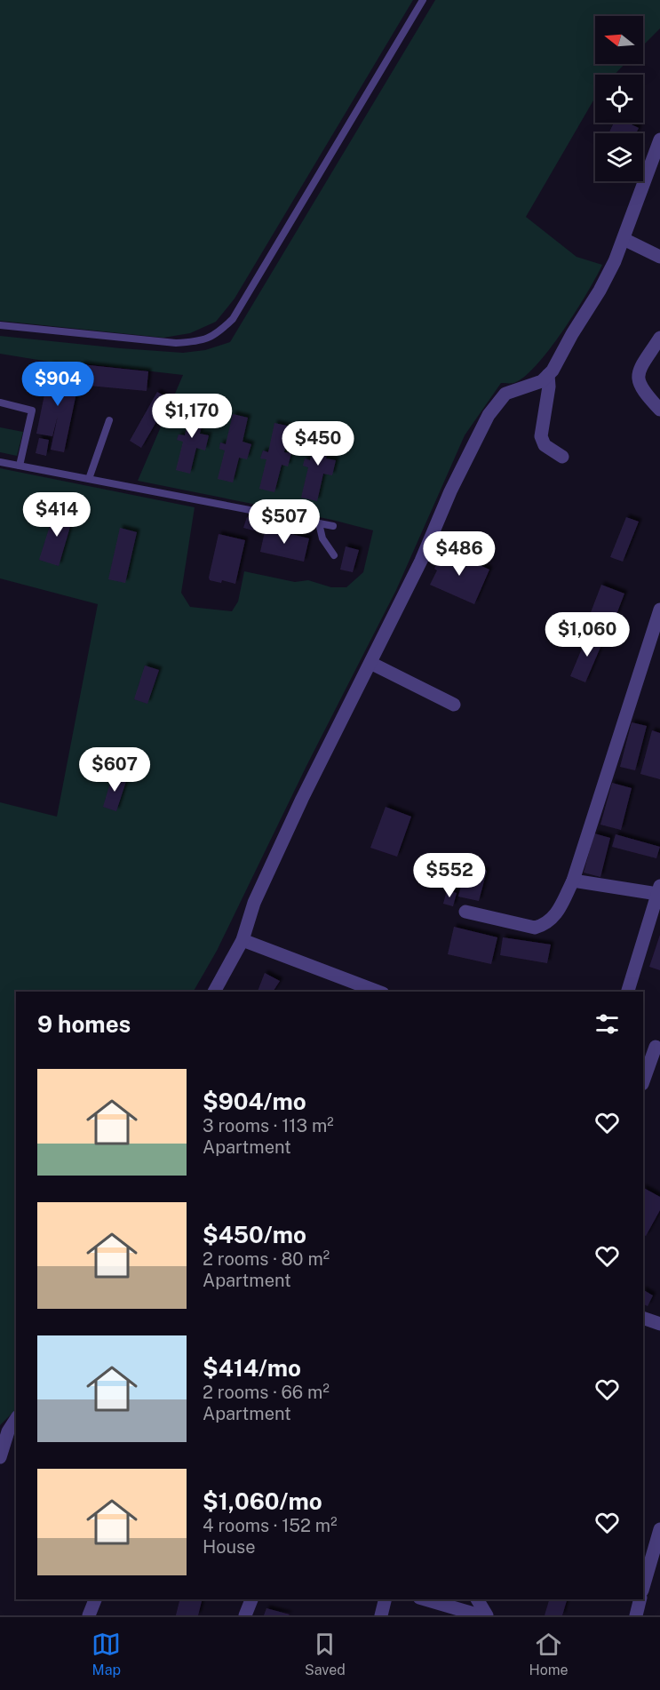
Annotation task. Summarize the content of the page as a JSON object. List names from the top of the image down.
{
  "north": "left",
  "page": {
    "price": [
      "$904",
      "$1,170",
      "$450",
      "$414",
      "$507",
      "$486",
      "$1,060",
      "$607",
      "$552"
    ],
    "heading": "9 homes",
    "list": [
      {
        "name": "$904/mo",
        "note": "3 rooms · 113 m² · Apartment"
      },
      {
        "name": "$450/mo",
        "note": "2 rooms · 80 m² · Apartment"
      },
      {
        "name": "$414/mo",
        "note": "2 rooms · 66 m² · Apartment"
      },
      {
        "name": "$1,060/mo",
        "note": "4 rooms · 152 m² · House"
      }
    ],
    "tabs": ["Map", "Saved", "Home"]
  }
}
